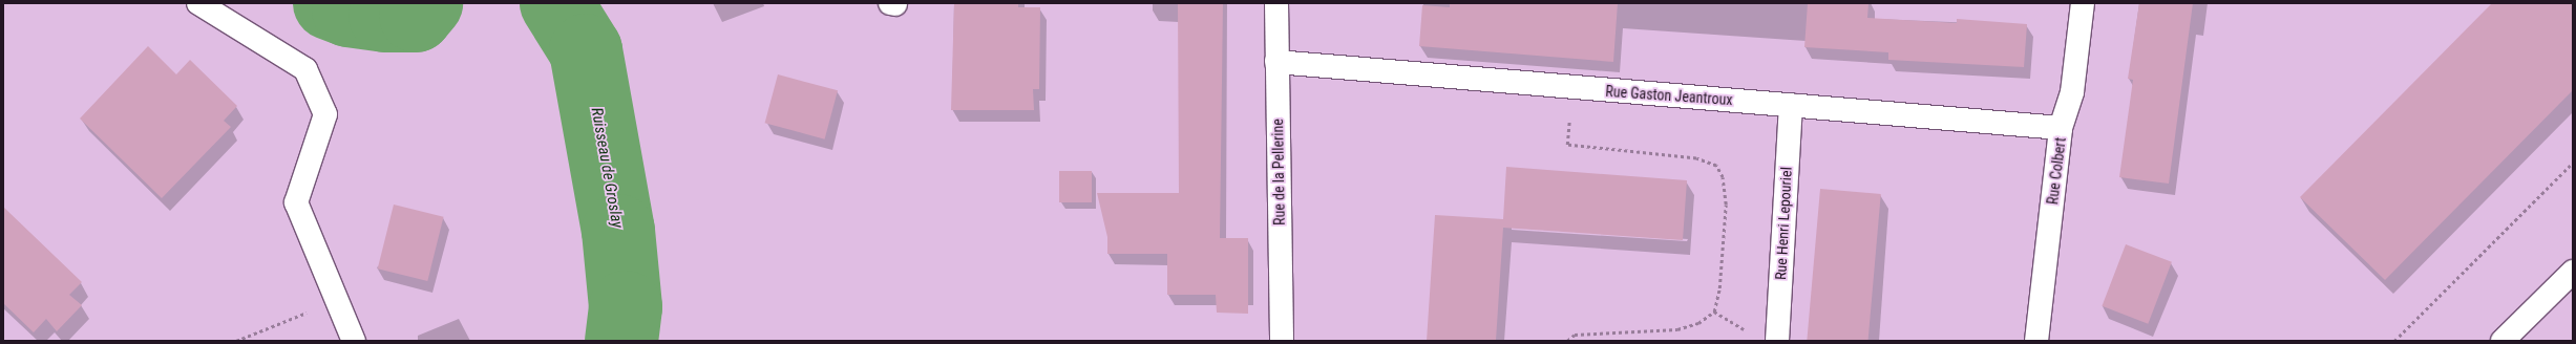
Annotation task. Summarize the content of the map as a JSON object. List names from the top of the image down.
{
  "streets": {
    "street": [
      "Rue Gaston Jeantroux",
      "Rue Colbert",
      "Rue de la Pellerine",
      "Rue Henri Lepouriel"
    ]
  },
  "crossings": [
    ["Rue Gaston Jeantroux", "Rue Colbert"],
    ["Rue Gaston Jeantroux", "Rue de la Pellerine"],
    ["Rue Gaston Jeantroux", "Rue Henri Lepouriel"]
  ],
  "water": ["Ruisseau de Groslay"]
}
